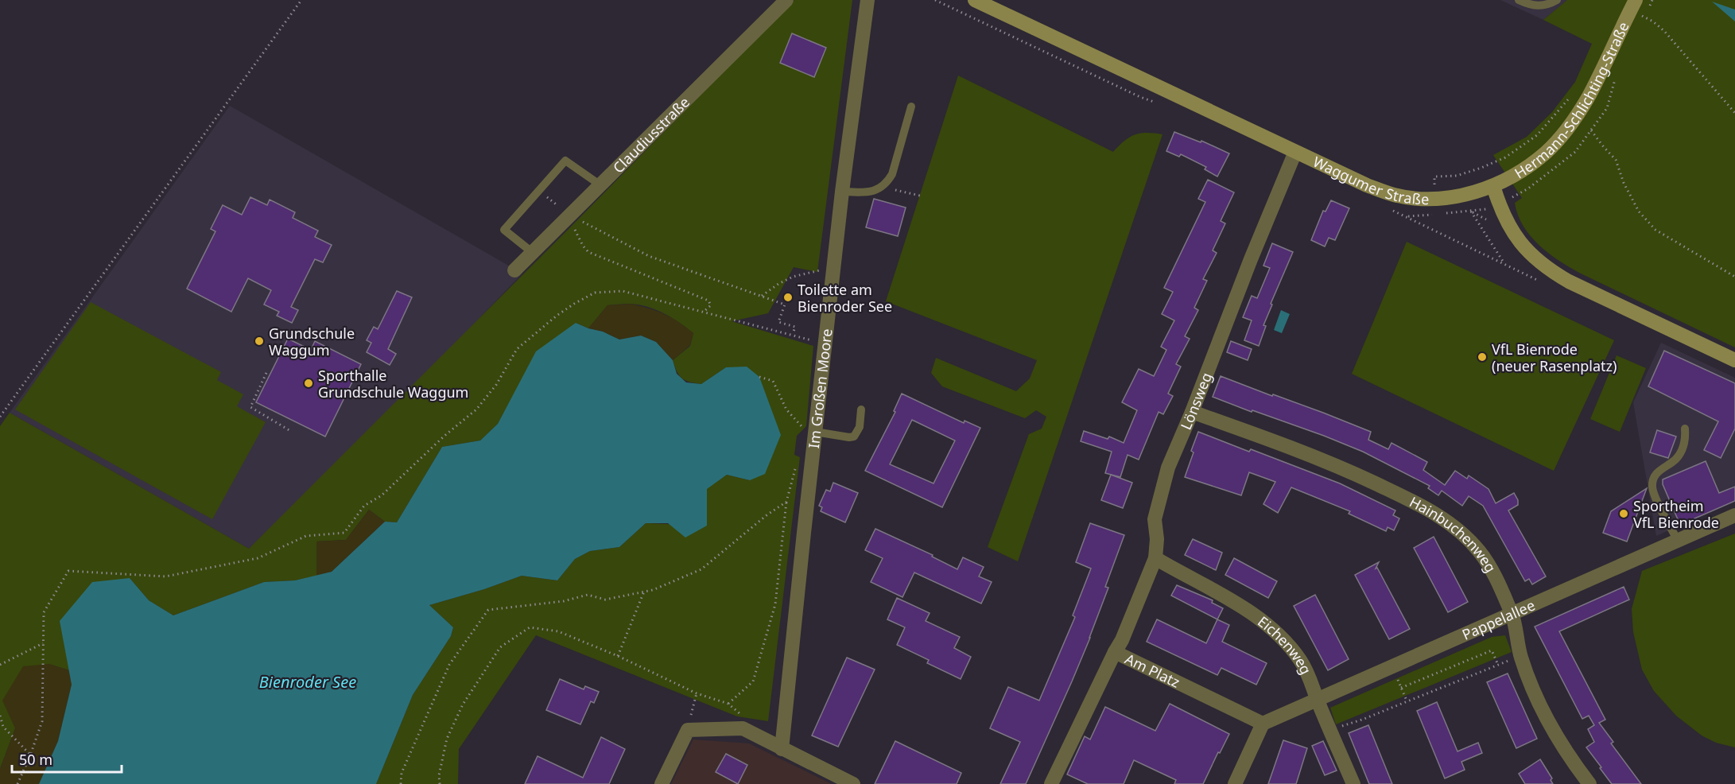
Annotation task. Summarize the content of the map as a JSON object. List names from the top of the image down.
{
  "streets": {
    "street": [
      "Hermann-Schlichting-Straße",
      "Claudiusstraße",
      "Waggumer Straße",
      "Im Großen Moore",
      "Lönsweg",
      "Hainbuchenweg",
      "Pappelallee",
      "Eichenweg",
      "Am Platz"
    ]
  },
  "crossings": [
    ["Hermann-Schlichting-Straße", "Waggumer Straße"],
    ["Waggumer Straße", "Lönsweg"],
    ["Lönsweg", "Hainbuchenweg"],
    ["Lönsweg", "Eichenweg"],
    ["Lönsweg", "Am Platz"],
    ["Hainbuchenweg", "Pappelallee"],
    ["Pappelallee", "Eichenweg"],
    ["Pappelallee", "Am Platz"]
  ],
  "water": ["Bienroder See"],
  "places": [
    "Toilette am Bienroder See",
    "Grundschule Waggum",
    "VfL Bienrode (neuer Rasenplatz)",
    "Sporthalle Grundschule Waggum",
    "Sportheim VfL Bienrode"
  ],
  "scale_bar": "50 m"
}
